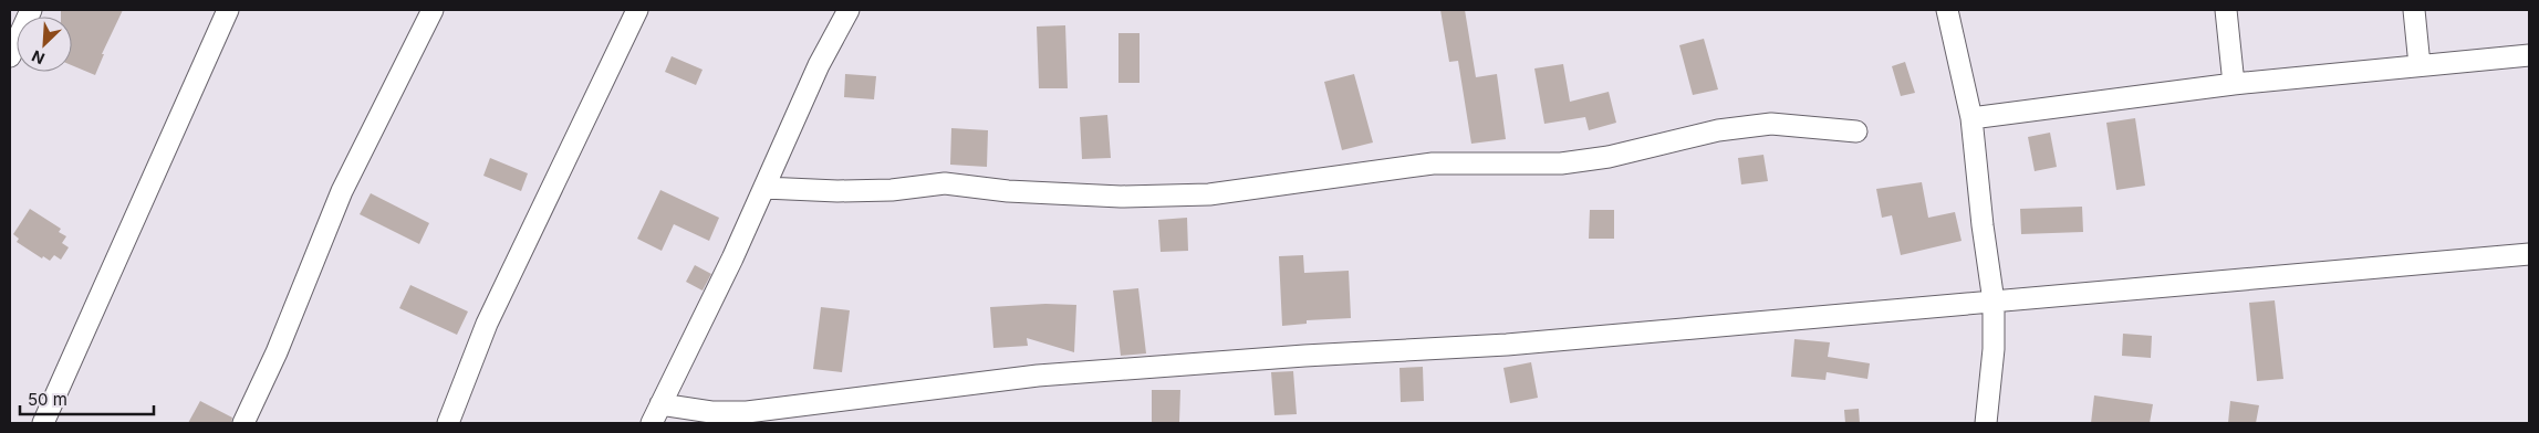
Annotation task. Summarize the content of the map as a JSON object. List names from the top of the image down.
{
  "scale_bar": "50 m",
  "north": "bottom left"
}
